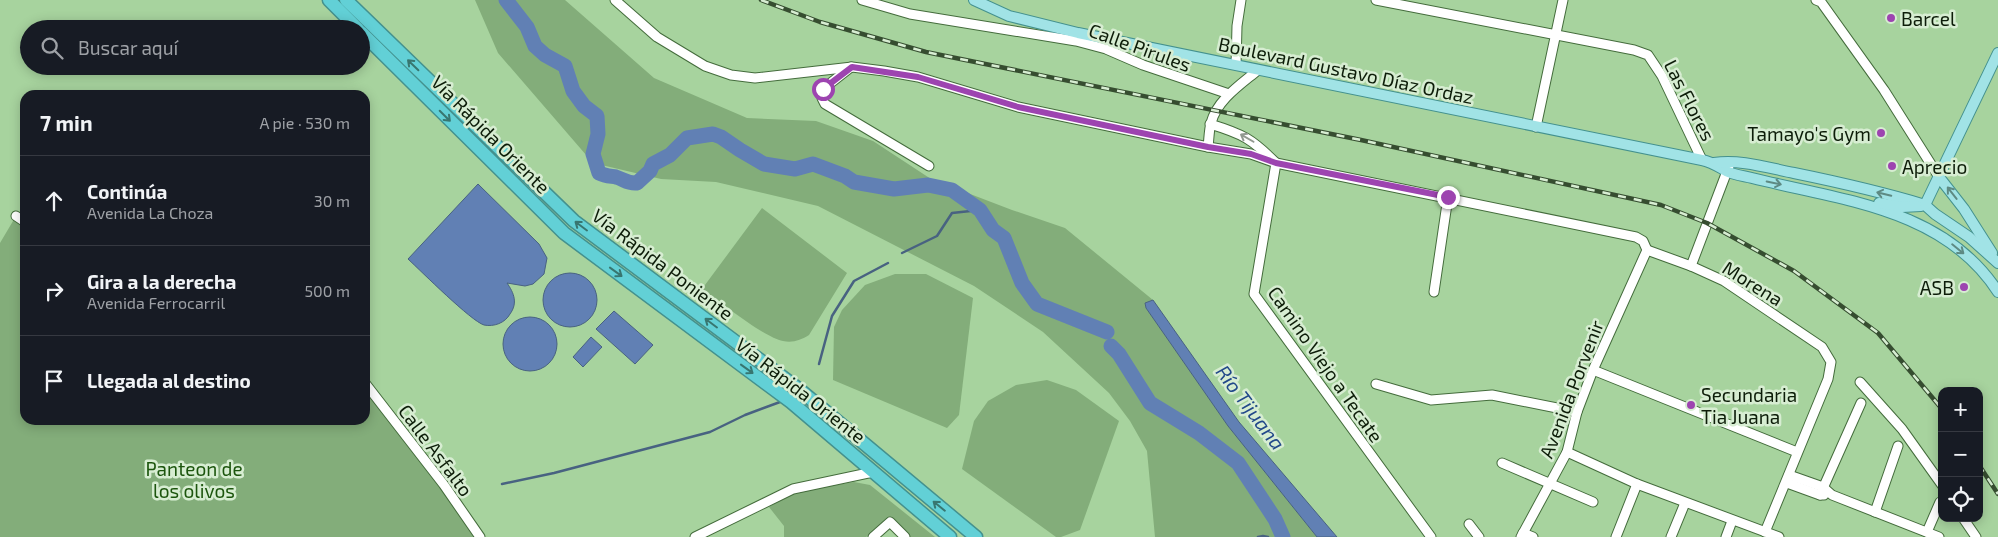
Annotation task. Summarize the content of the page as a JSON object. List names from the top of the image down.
{
  "streets": {
    "highway": ["Vía Rápida Oriente", "Vía Rápida Poniente"],
    "main road": ["Boulevard Gustavo Díaz Ordaz"],
    "street": [
      "Calle Pirules",
      "Las Flores",
      "Morena",
      "Camino Viejo a Tecate",
      "Avenida Porvenir",
      "Calle Asfalto"
    ]
  },
  "crossings": [
    ["Calle Pirules", "Boulevard Gustavo Díaz Ordaz"],
    ["Boulevard Gustavo Díaz Ordaz", "Las Flores"],
    ["Morena", "Camino Viejo a Tecate"],
    ["Morena", "Avenida Porvenir"]
  ],
  "one_way": ["Vía Rápida Oriente", "Vía Rápida Poniente"],
  "water": ["Río Tijuana"],
  "parks": ["Panteon de los olivos"],
  "places": [
    "Barcel",
    "Tamayo's Gym",
    "Aprecio",
    "ASB",
    "Secundaria Tia Juana"
  ],
  "page": {
    "search": "Buscar aquí",
    "heading": ["7 min", "A pie · 530 m"],
    "list": [
      ["Continúa", "Avenida La Choza", "30 m"],
      ["Gira a la derecha", "Avenida Ferrocarril", "500 m"],
      "Llegada al destino"
    ],
    "map_buttons": ["+", "−"]
  }
}
